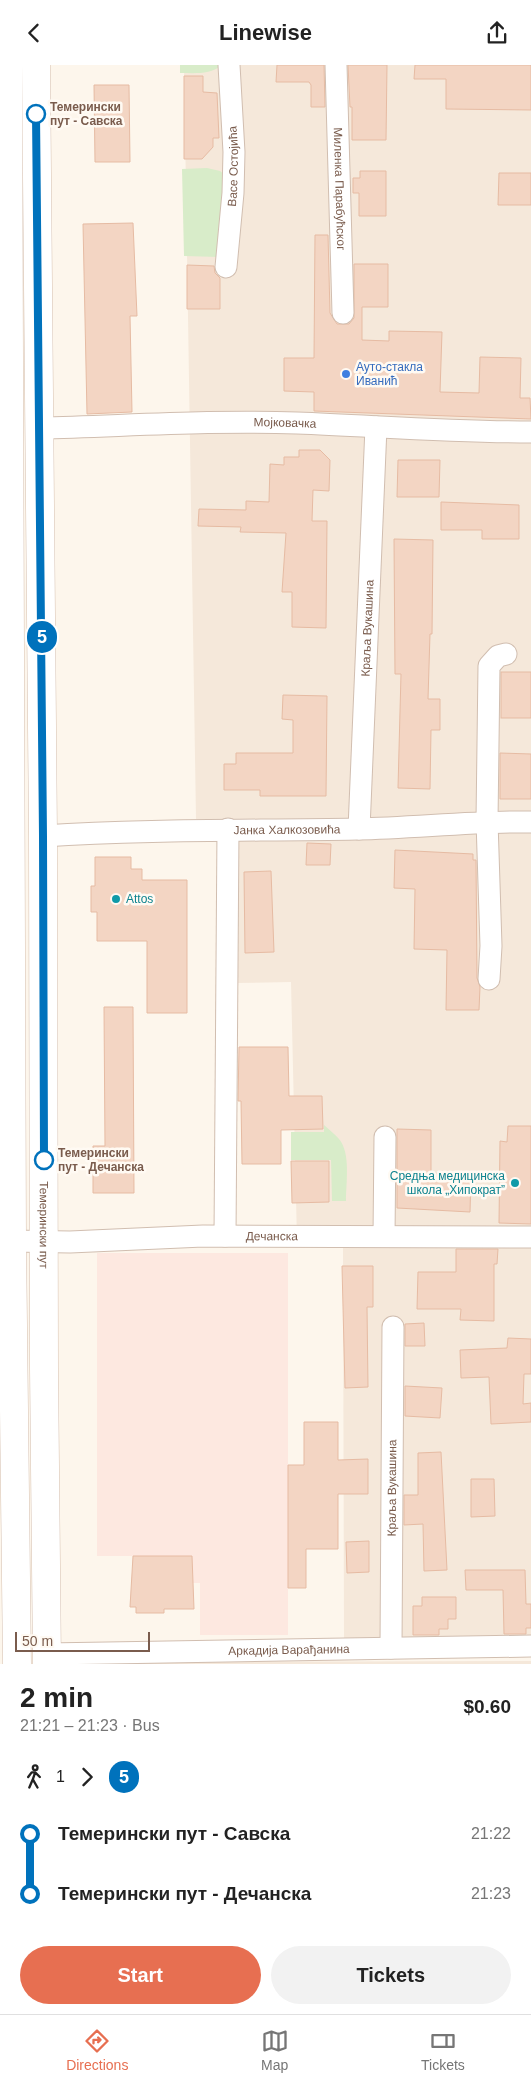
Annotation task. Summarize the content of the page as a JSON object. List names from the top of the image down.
{
  "streets": {
    "main road": ["Темерински пут"],
    "street": [
      "Васе Остојића",
      "Миленка Парабућског",
      "Мојковачка",
      "Краља Вукашина",
      "Јанка Халкозовића",
      "Дечанска",
      "Аркадија Варађанина"
    ]
  },
  "crossings": [
    ["Мојковачка", "Краља Вукашина"],
    ["Мојковачка", "Темерински пут"],
    ["Краља Вукашина", "Јанка Халкозовића"],
    ["Краља Вукашина", "Аркадија Варађанина"],
    ["Јанка Халкозовића", "Темерински пут"],
    ["Темерински пут", "Дечанска"],
    ["Темерински пут", "Аркадија Варађанина"]
  ],
  "places": [
    "Темерински пут - Савска",
    "Ауто-стакла Иванић",
    "Attos",
    "Темерински пут - Дечанска",
    "Средња медицинска школа „Хипократ”"
  ],
  "lines": ["bus line 5"],
  "scale_bar": "50 m",
  "page": {
    "header": "Linewise",
    "on_map": "5",
    "scale": "50 m",
    "heading": ["2 min", "21:21 – 21:23 · Bus", "$0.60"],
    "legs": ["1", "5"],
    "list": [
      {
        "name": "Темерински пут - Савска",
        "value": "21:22"
      },
      {
        "name": "Темерински пут - Дечанска",
        "value": "21:23"
      }
    ],
    "buttons": ["Start", "Tickets"],
    "tabs": ["Directions", "Map", "Tickets"]
  }
}
